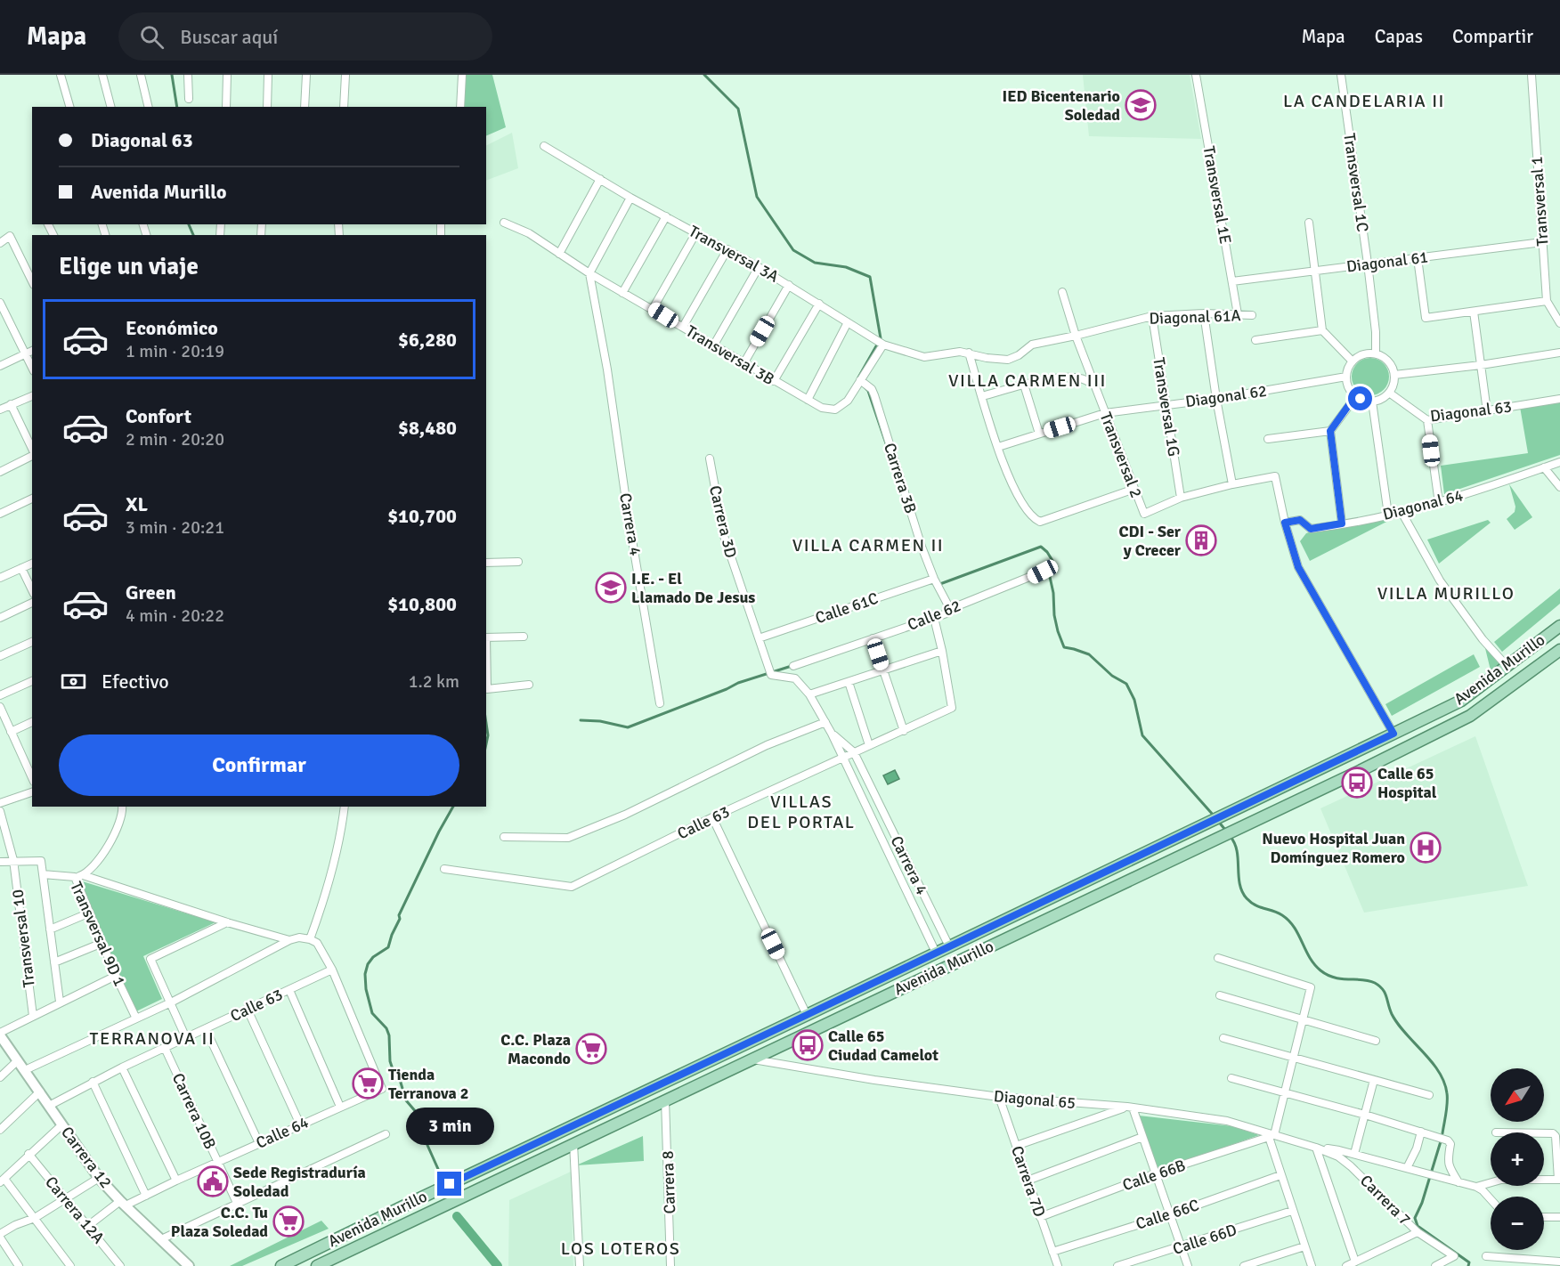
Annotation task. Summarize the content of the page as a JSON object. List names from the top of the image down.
{
  "streets": {
    "main road": ["Avenida Murillo", "Carrera 12"],
    "street": [
      "Transversal 1C",
      "Transversal 1E",
      "Transversal 1",
      "Transversal 3A",
      "Diagonal 61",
      "Diagonal 61A",
      "Transversal 3B",
      "Diagonal 62",
      "Transversal 1G",
      "Diagonal 63",
      "Transversal 2",
      "Carrera 3B",
      "Diagonal 64",
      "Carrera 3D",
      "Carrera 4",
      "Calle 61C",
      "Calle 62",
      "Calle 63",
      "Transversal 9D 1",
      "Transversal 10",
      "Diagonal 65",
      "Carrera 10B",
      "Calle 64",
      "Calle 66B",
      "Carrera 7D",
      "Carrera 8",
      "Carrera 7",
      "Carrera 12A",
      "Calle 66C",
      "Calle 66D"
    ]
  },
  "crossings": [
    ["Transversal 1C", "Diagonal 61"],
    ["Transversal 1C", "Diagonal 62"],
    ["Transversal 1C", "Diagonal 63"],
    ["Transversal 1E", "Diagonal 61"],
    ["Transversal 1E", "Diagonal 61A"],
    ["Transversal 1", "Diagonal 61"],
    ["Transversal 3A", "Diagonal 61A"],
    ["Diagonal 61A", "Transversal 1G"],
    ["Diagonal 61A", "Transversal 2"],
    ["Transversal 3B", "Carrera 3B"],
    ["Transversal 3B", "Carrera 4"],
    ["Diagonal 62", "Transversal 1G"],
    ["Diagonal 62", "Diagonal 63"],
    ["Diagonal 62", "Transversal 2"],
    ["Transversal 1G", "Transversal 2"],
    ["Carrera 3B", "Calle 61C"],
    ["Carrera 3B", "Calle 62"],
    ["Carrera 3D", "Carrera 4"],
    ["Carrera 3D", "Calle 61C"],
    ["Carrera 4", "Avenida Murillo"],
    ["Carrera 4", "Calle 63"],
    ["Avenida Murillo", "Diagonal 65"],
    ["Avenida Murillo", "Carrera 8"],
    ["Calle 63", "Carrera 10B"],
    ["Calle 63", "Calle 64"],
    ["Calle 63", "Carrera 12"],
    ["Diagonal 65", "Calle 66B"],
    ["Diagonal 65", "Carrera 7D"],
    ["Diagonal 65", "Carrera 7"],
    ["Carrera 10B", "Calle 64"],
    ["Calle 64", "Carrera 12"],
    ["Calle 64", "Carrera 12A"],
    ["Calle 66B", "Carrera 7D"],
    ["Carrera 7D", "Calle 66C"]
  ],
  "districts": [
    "LA CANDELARIA II",
    "VILLA CARMEN III",
    "VILLA CARMEN II",
    "VILLA MURILLO",
    "VILLAS DEL PORTAL",
    "TERRANOVA II",
    "LOS LOTEROS"
  ],
  "places": {
    "school or university": ["IED Bicentenario Soledad", "I.E. - El Llamado De Jesus"],
    "building": ["CDI - Ser y Crecer"],
    "bus stop": ["Calle 65 Hospital", "Calle 65 Ciudad Camelot"],
    "hospital": ["Nuevo Hospital Juan Domínguez Romero"],
    "supermarket": ["C.C. Plaza Macondo", "Tienda Terranova 2", "C.C. Tu Plaza Soledad"],
    "public building": ["Sede Registraduría Soledad"]
  },
  "north": "bottom left",
  "page": {
    "header": "Mapa",
    "search": "Buscar aquí",
    "nav": ["Mapa", "Capas", "Compartir"],
    "banner": ["Diagonal 63", "Avenida Murillo"],
    "heading": "Elige un viaje",
    "list": [
      {
        "name": "Económico",
        "note": "1 min · 20:19",
        "value": "$6,280"
      },
      {
        "name": "Confort",
        "note": "2 min · 20:20",
        "value": "$8,480"
      },
      {
        "name": "XL",
        "note": "3 min · 20:21",
        "value": "$10,700"
      },
      {
        "name": "Green",
        "note": "4 min · 20:22",
        "value": "$10,800"
      }
    ],
    "pay": ["Efectivo", "1.2 km"],
    "buttons": "Confirmar",
    "map_buttons": ["+", "−"],
    "bubble": "3 min"
  }
}
